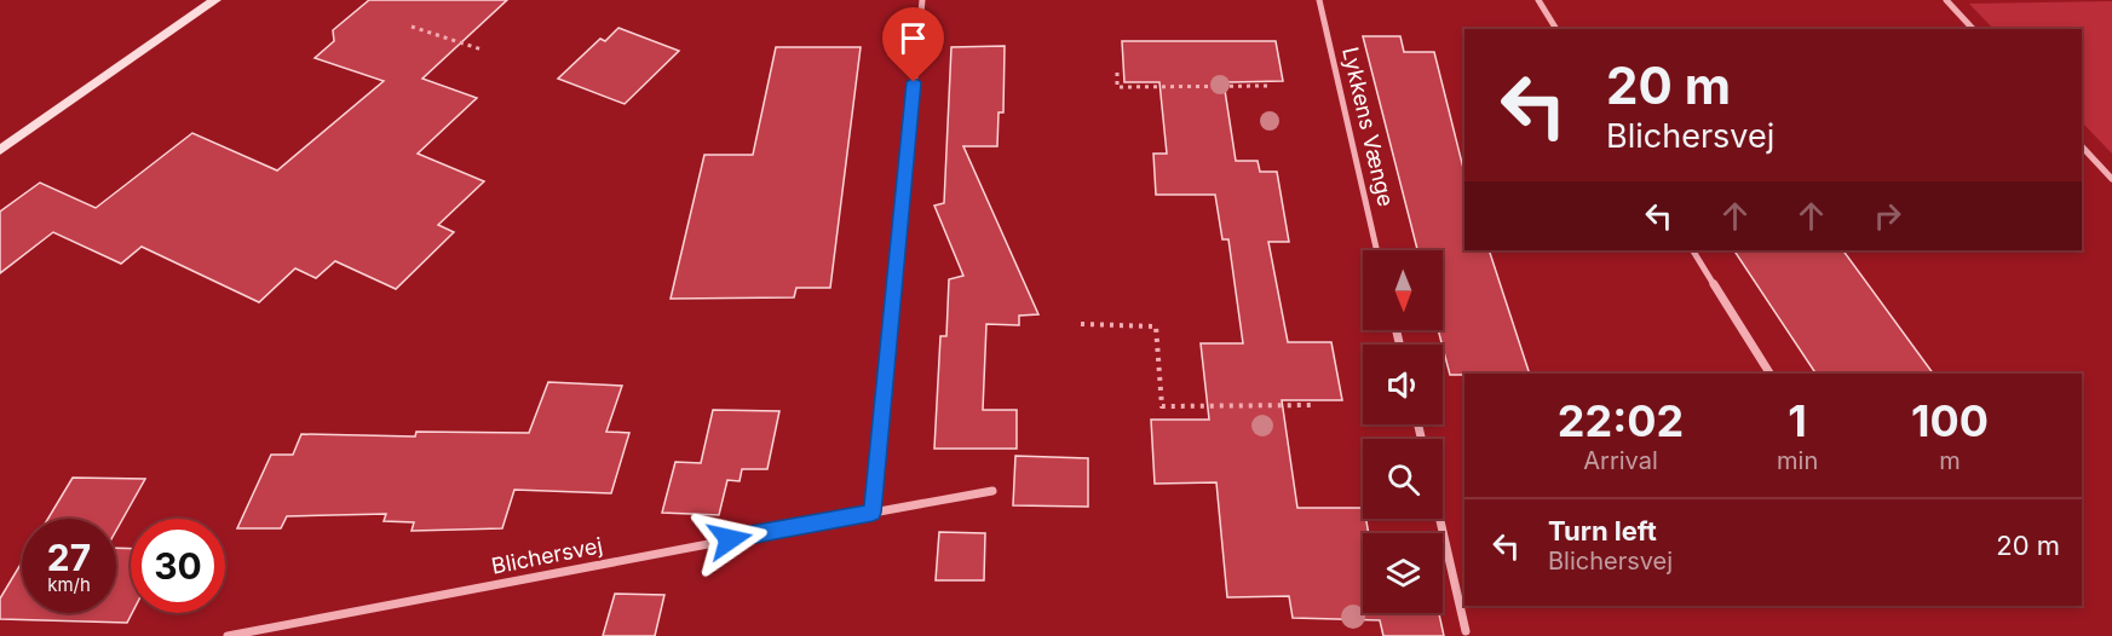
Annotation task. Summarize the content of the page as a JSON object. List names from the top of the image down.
{
  "streets": {
    "street": ["Lykkens Vænge", "Blichersvej"]
  },
  "north": "bottom",
  "page": {
    "turn": ["20 m", "Blichersvej"],
    "eta": [
      "22:02",
      "Arrival",
      "1",
      "min",
      "100",
      "m"
    ],
    "list": [
      {
        "name": "Turn left",
        "note": "Blichersvej",
        "value": "20 m"
      }
    ],
    "speed": "27 km/h",
    "limit": "30"
  }
}
